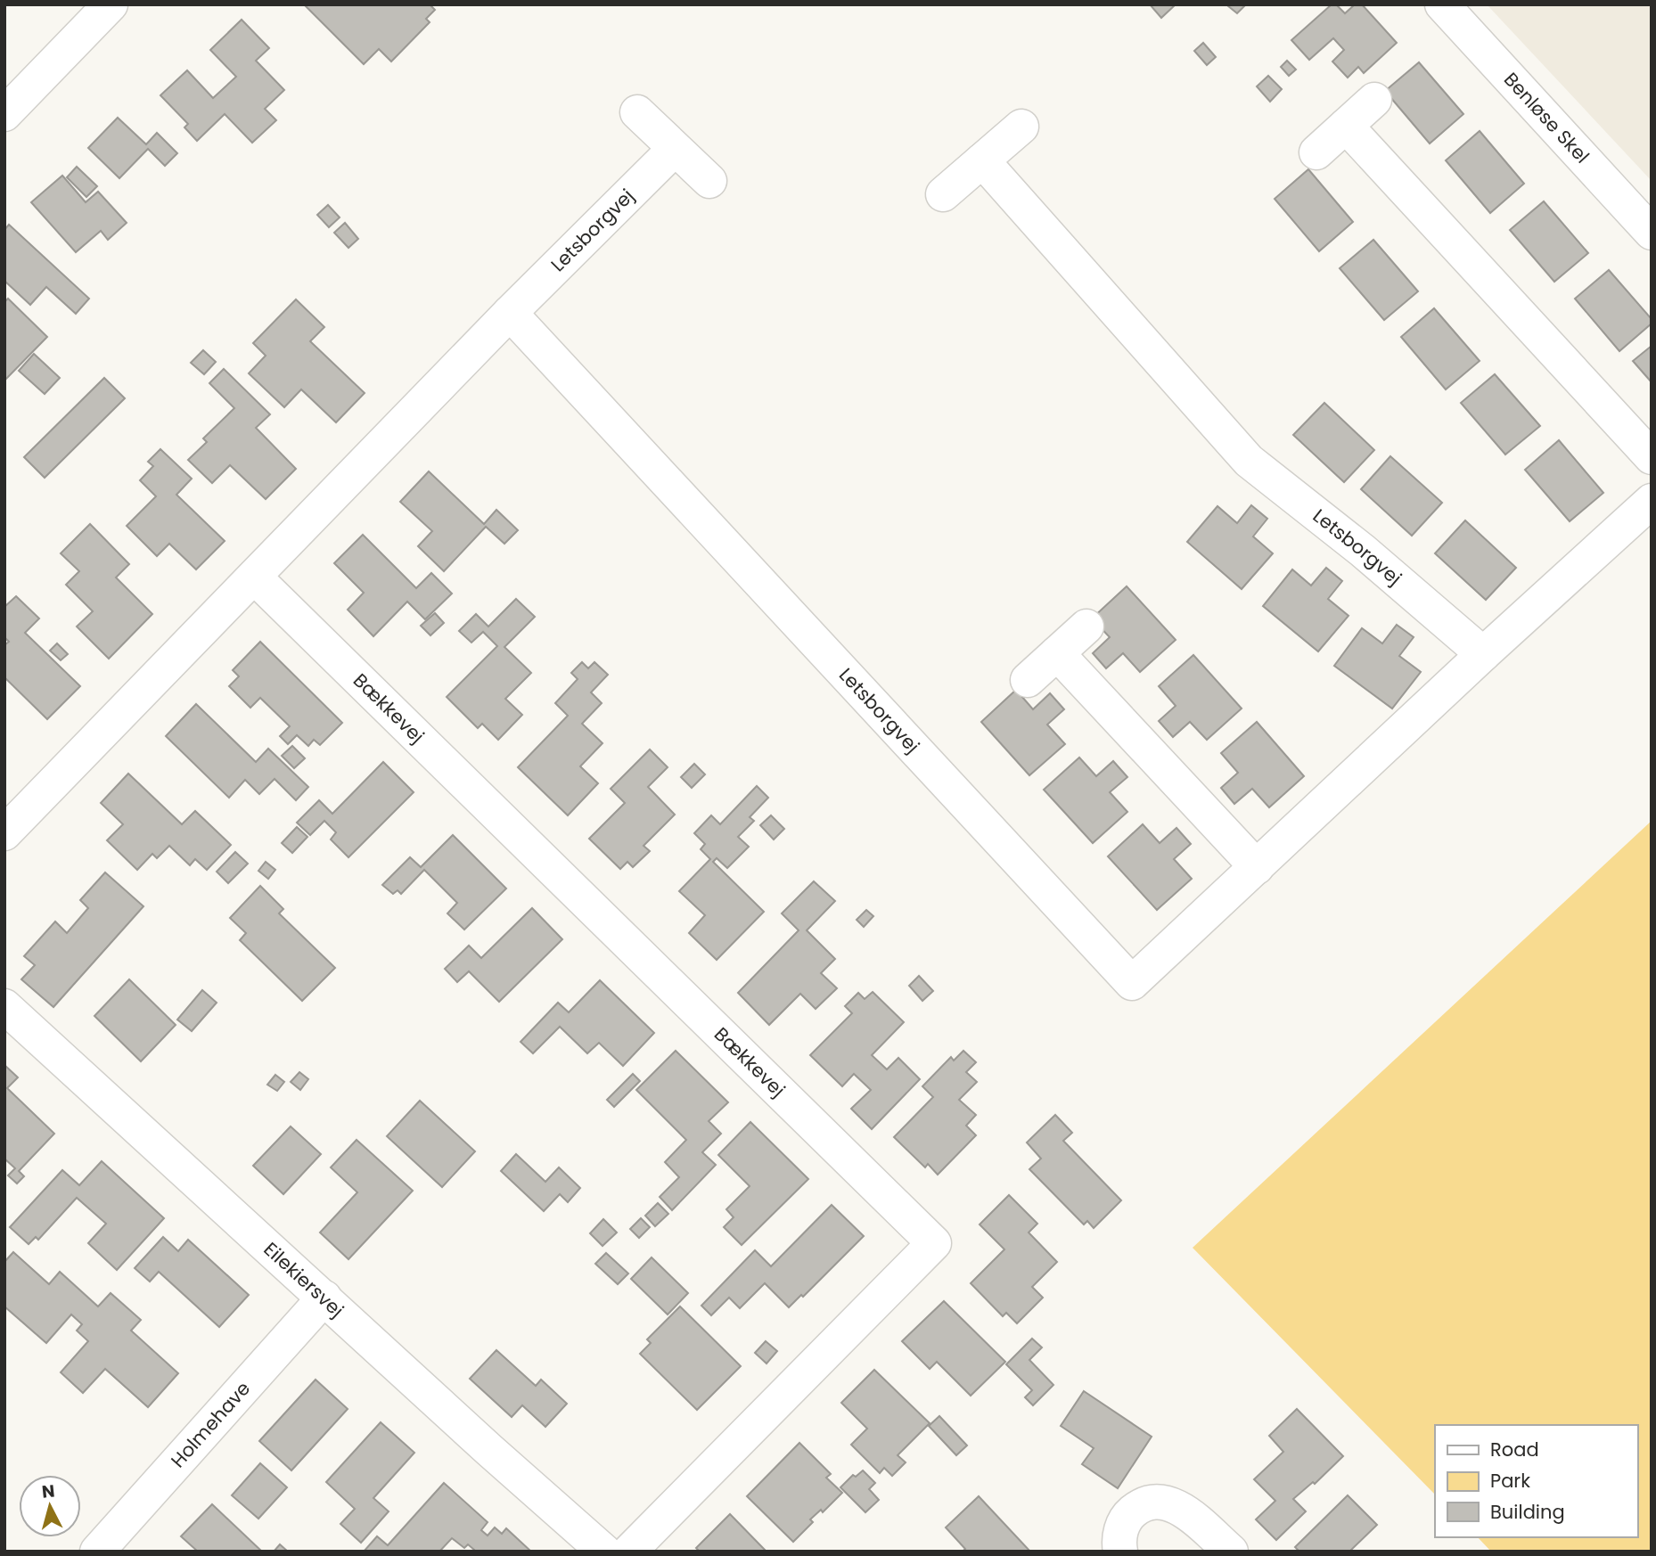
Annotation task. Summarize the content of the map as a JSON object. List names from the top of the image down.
{
  "streets": {
    "street": [
      "Benløse Skel",
      "Letsborgvej",
      "Bækkevej",
      "Eilekiersvej",
      "Holmehave"
    ]
  },
  "crossings": [
    ["Letsborgvej", "Bækkevej"],
    ["Eilekiersvej", "Holmehave"]
  ],
  "legend": ["Road", "Park", "Building"],
  "north": "top"
}
